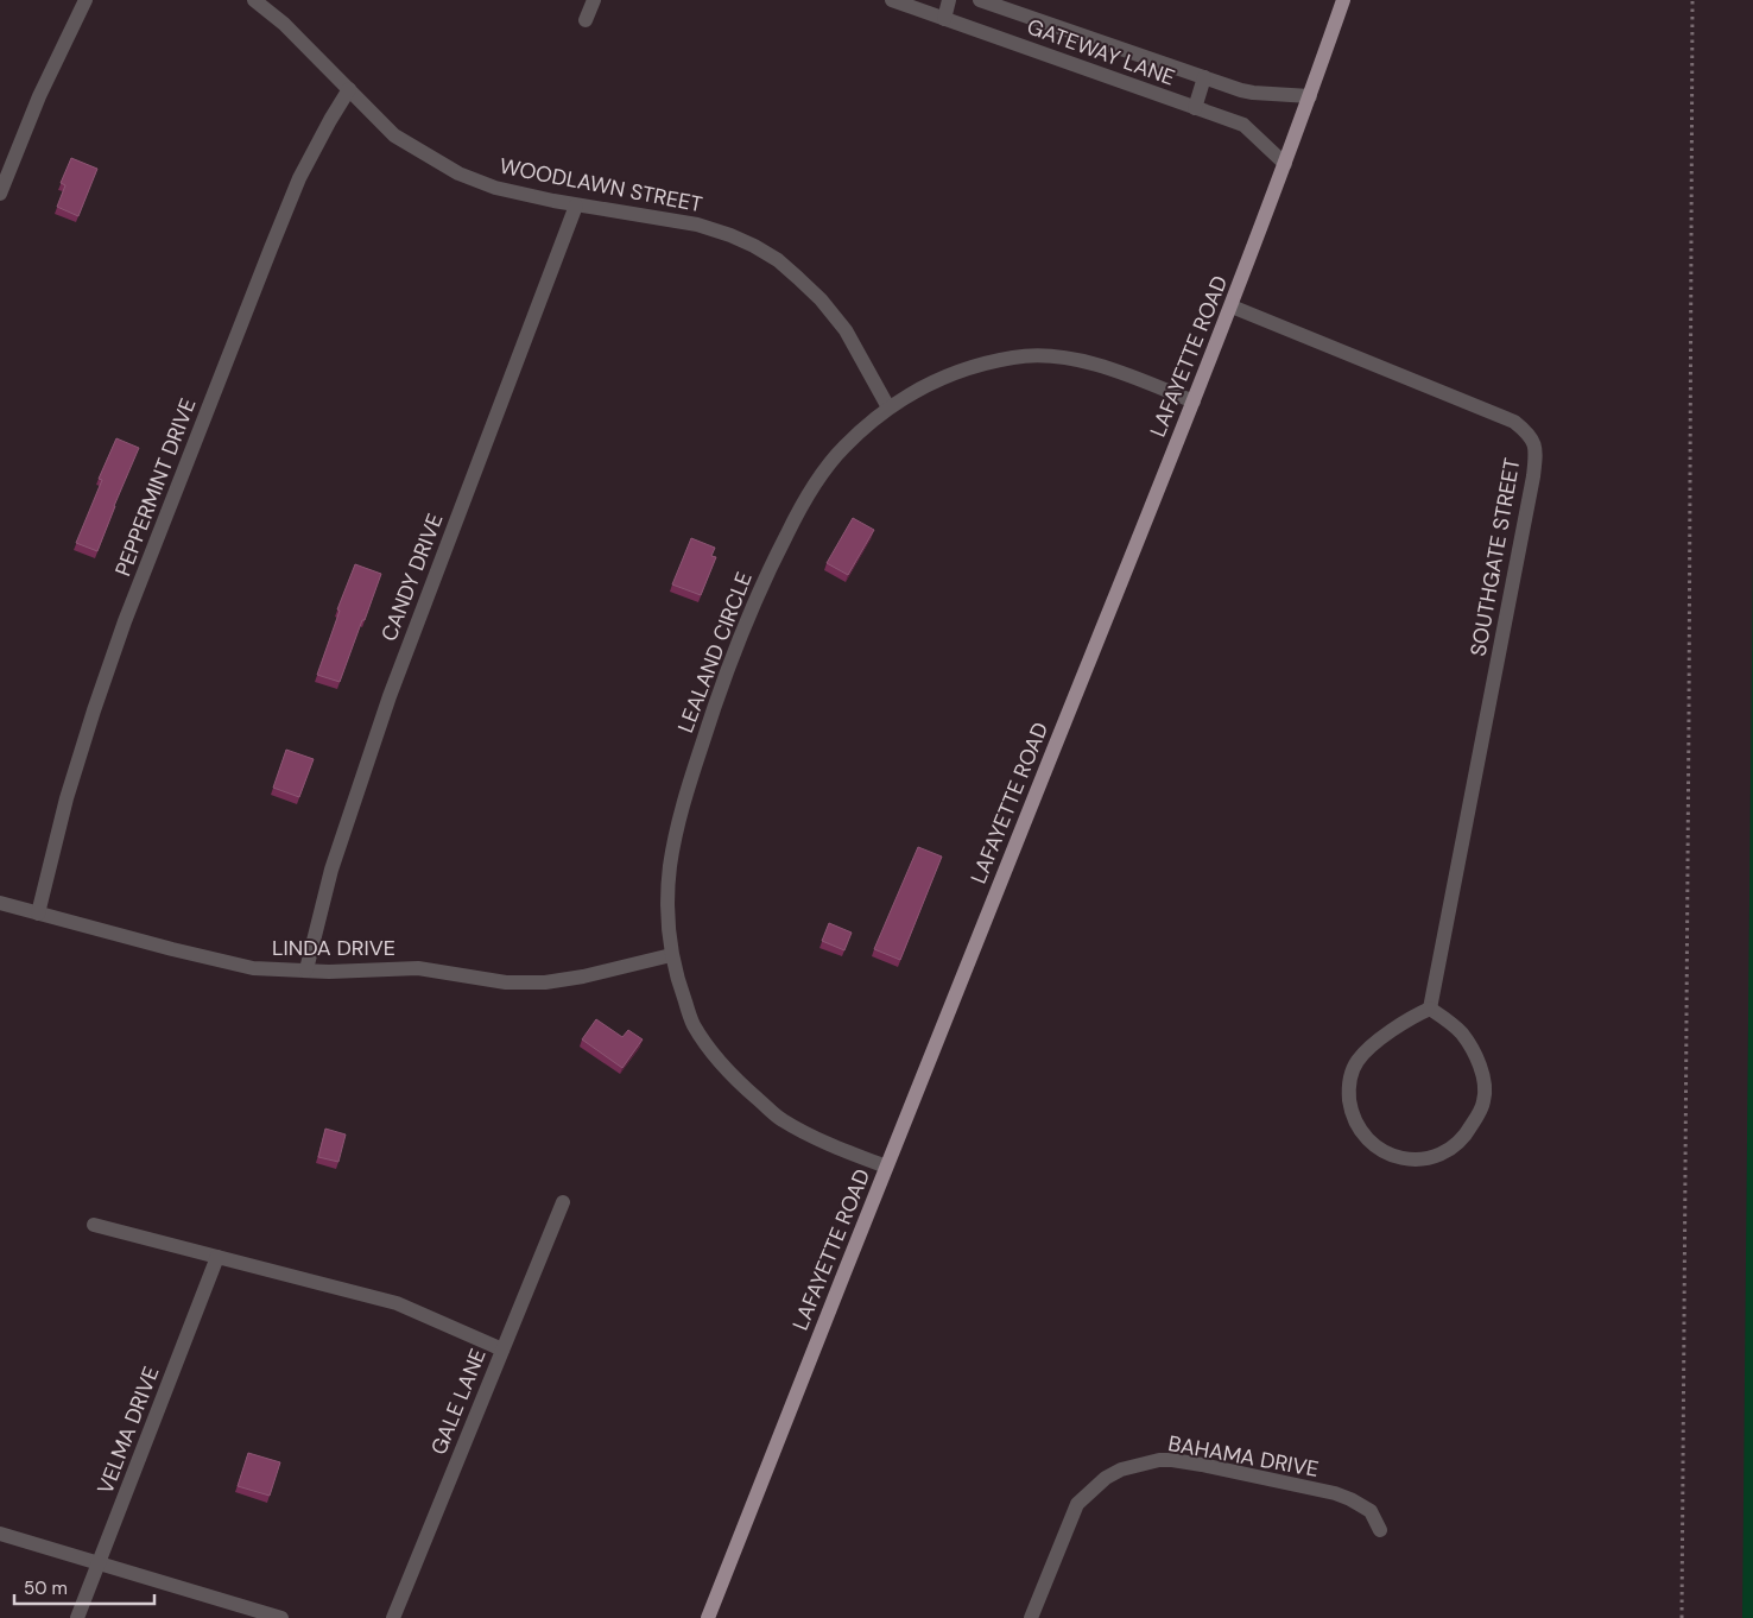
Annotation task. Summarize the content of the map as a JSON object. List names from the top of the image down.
{
  "streets": {
    "main road": ["LAFAYETTE ROAD"],
    "street": [
      "GATEWAY LANE",
      "WOODLAWN STREET",
      "PEPPERMINT DRIVE",
      "SOUTHGATE STREET",
      "CANDY DRIVE",
      "LEALAND CIRCLE",
      "LINDA DRIVE",
      "GALE LANE",
      "VELMA DRIVE",
      "BAHAMA DRIVE"
    ]
  },
  "crossings": [
    ["GATEWAY LANE", "LAFAYETTE ROAD"],
    ["WOODLAWN STREET", "PEPPERMINT DRIVE"],
    ["WOODLAWN STREET", "CANDY DRIVE"],
    ["WOODLAWN STREET", "LEALAND CIRCLE"],
    ["LAFAYETTE ROAD", "SOUTHGATE STREET"],
    ["LAFAYETTE ROAD", "LEALAND CIRCLE"],
    ["PEPPERMINT DRIVE", "LINDA DRIVE"],
    ["CANDY DRIVE", "LINDA DRIVE"],
    ["LEALAND CIRCLE", "LINDA DRIVE"]
  ],
  "scale_bar": "50 m"
}
